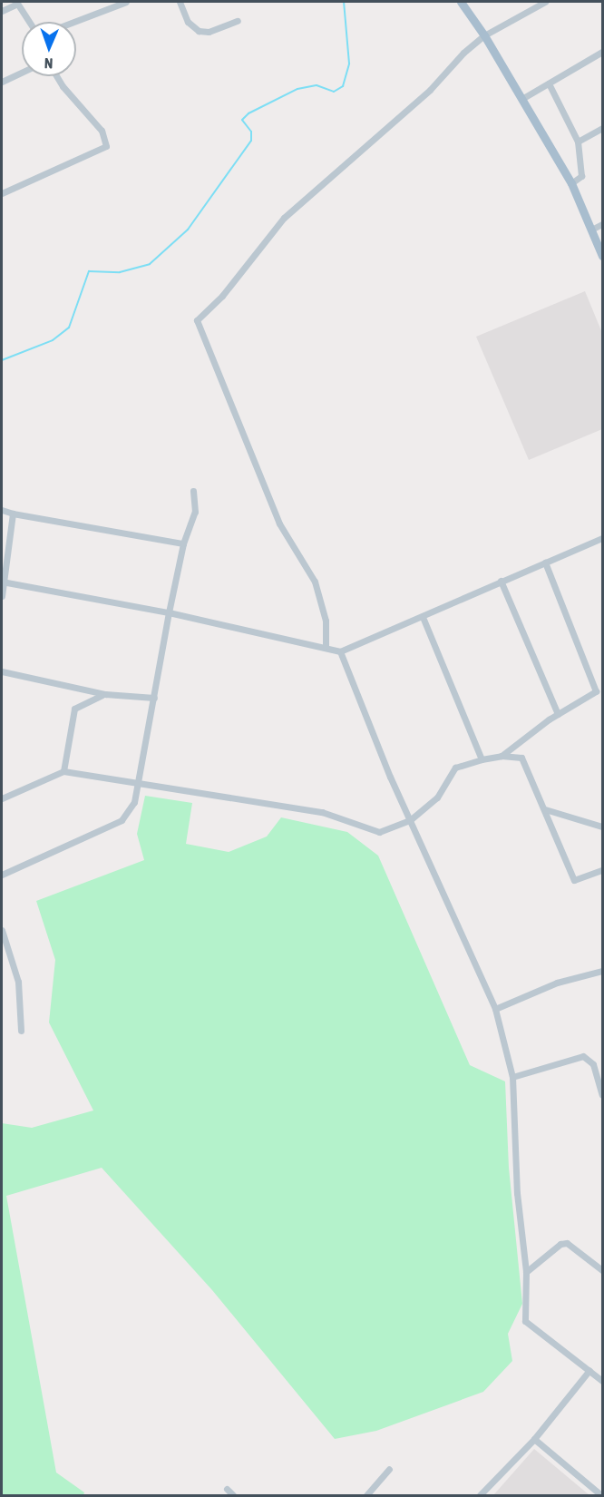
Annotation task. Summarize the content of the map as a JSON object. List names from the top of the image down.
{
  "north": "bottom"
}
